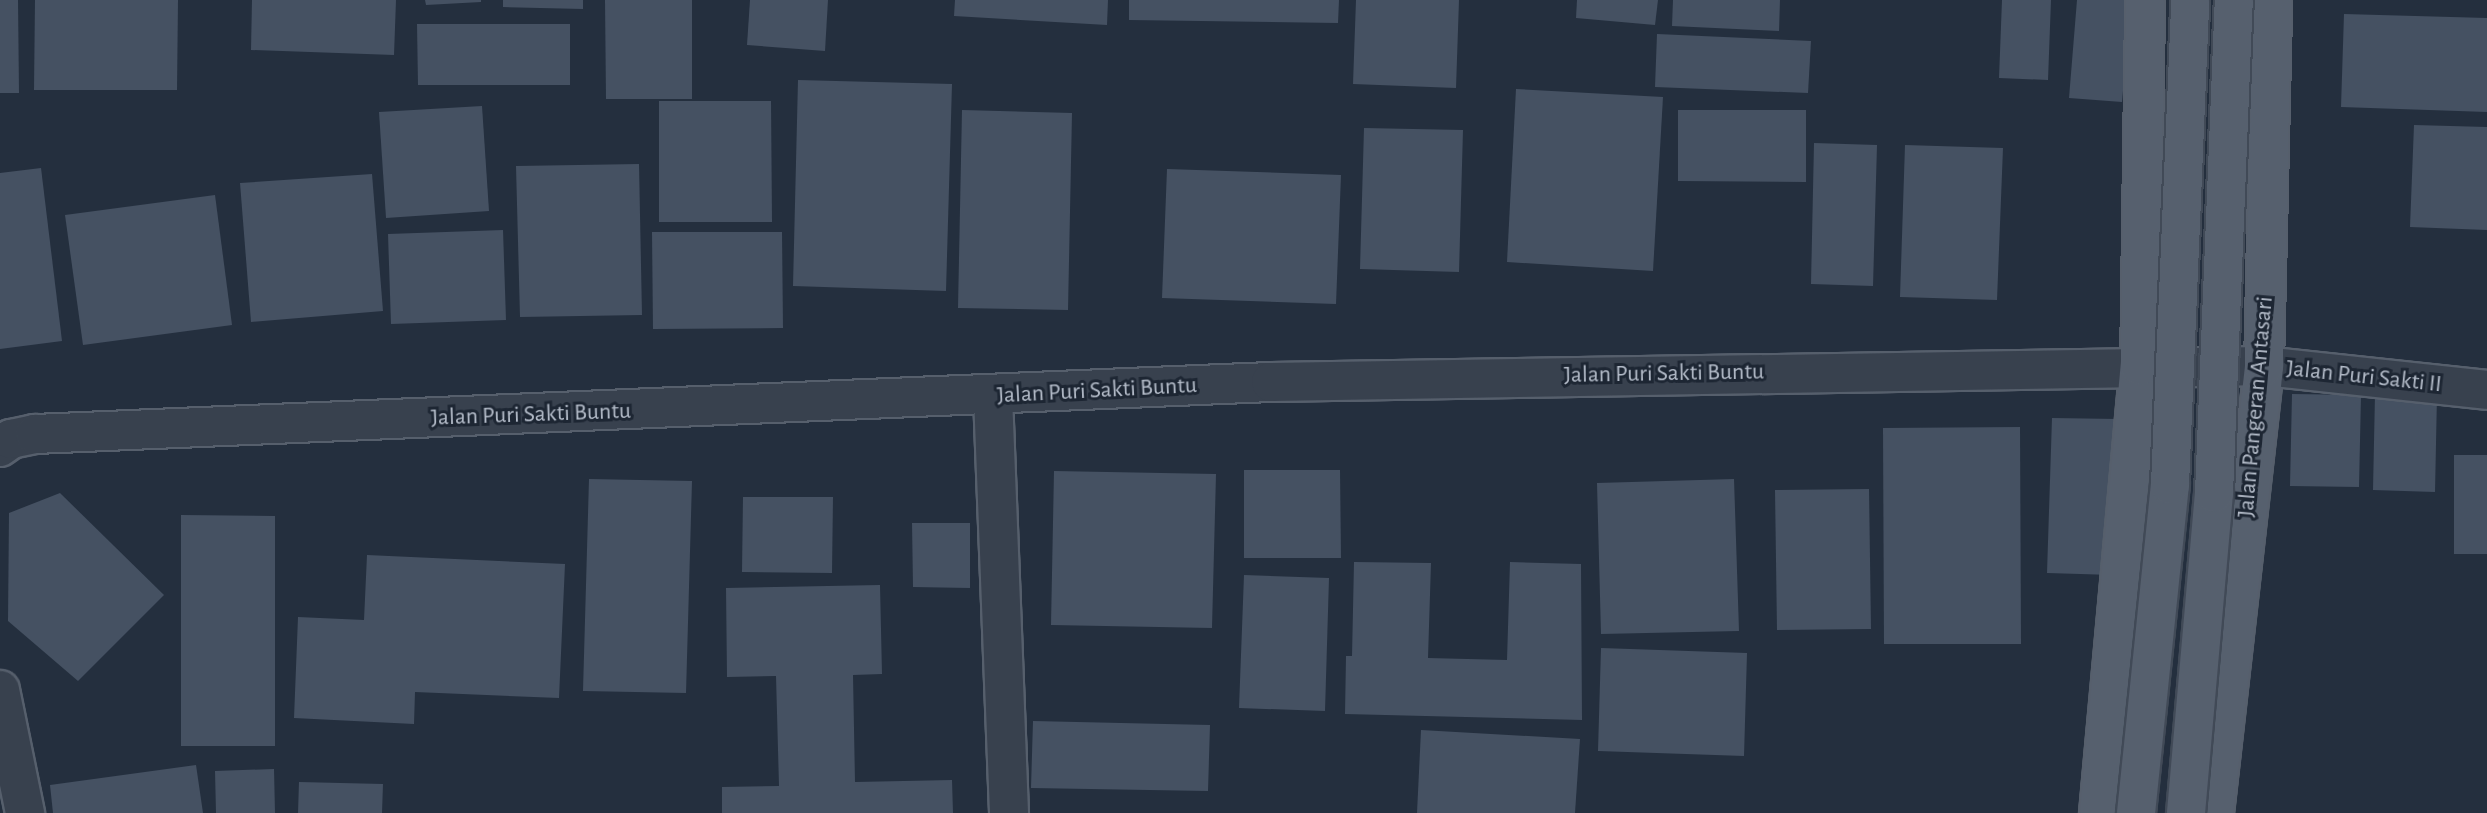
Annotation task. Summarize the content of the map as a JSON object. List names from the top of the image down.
{
  "streets": {
    "main road": ["Jalan Pangeran Antasari"],
    "street": ["Jalan Puri Sakti Buntu", "Jalan Puri Sakti II"]
  },
  "crossings": [
    ["Jalan Puri Sakti Buntu", "Jalan Puri Sakti II"],
    ["Jalan Puri Sakti II", "Jalan Pangeran Antasari"]
  ]
}
